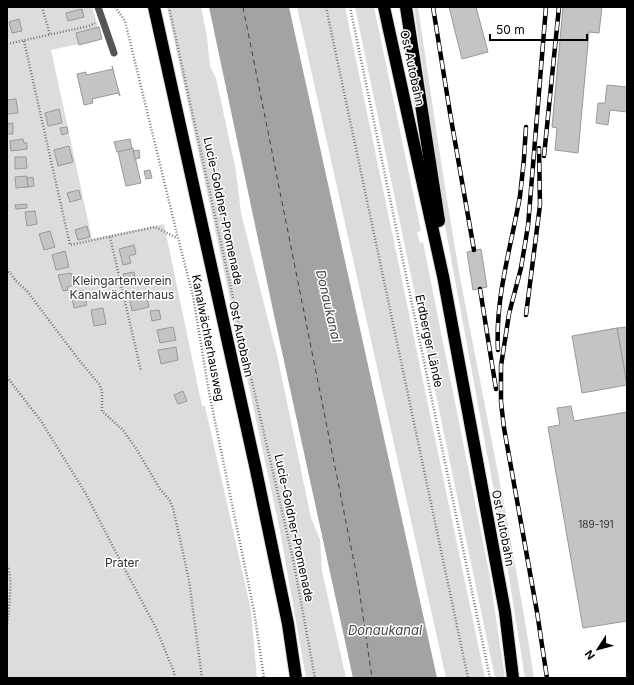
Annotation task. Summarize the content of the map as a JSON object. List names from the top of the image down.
{
  "streets": {
    "highway": ["Ost Autobahn"],
    "path": ["Lucie-Goldner-Promenade", "Kanalwächterhausweg", "Erdberger Lände"]
  },
  "water": ["Donaukanal"],
  "parks": ["Kleingartenverein Kanalwächterhaus", "Prater"],
  "house_numbers": ["189-191"],
  "scale_bar": "50 m",
  "north": "bottom left"
}
